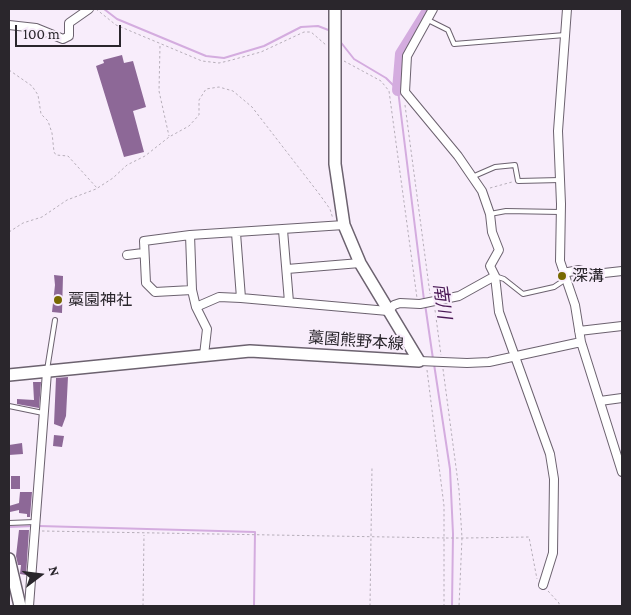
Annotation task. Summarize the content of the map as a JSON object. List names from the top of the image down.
{
  "streets": {
    "main road": ["藁園熊野本線"]
  },
  "water": ["南川"],
  "places": ["深溝", "藁園神社"],
  "scale_bar": "100 m",
  "north": "right"
}
